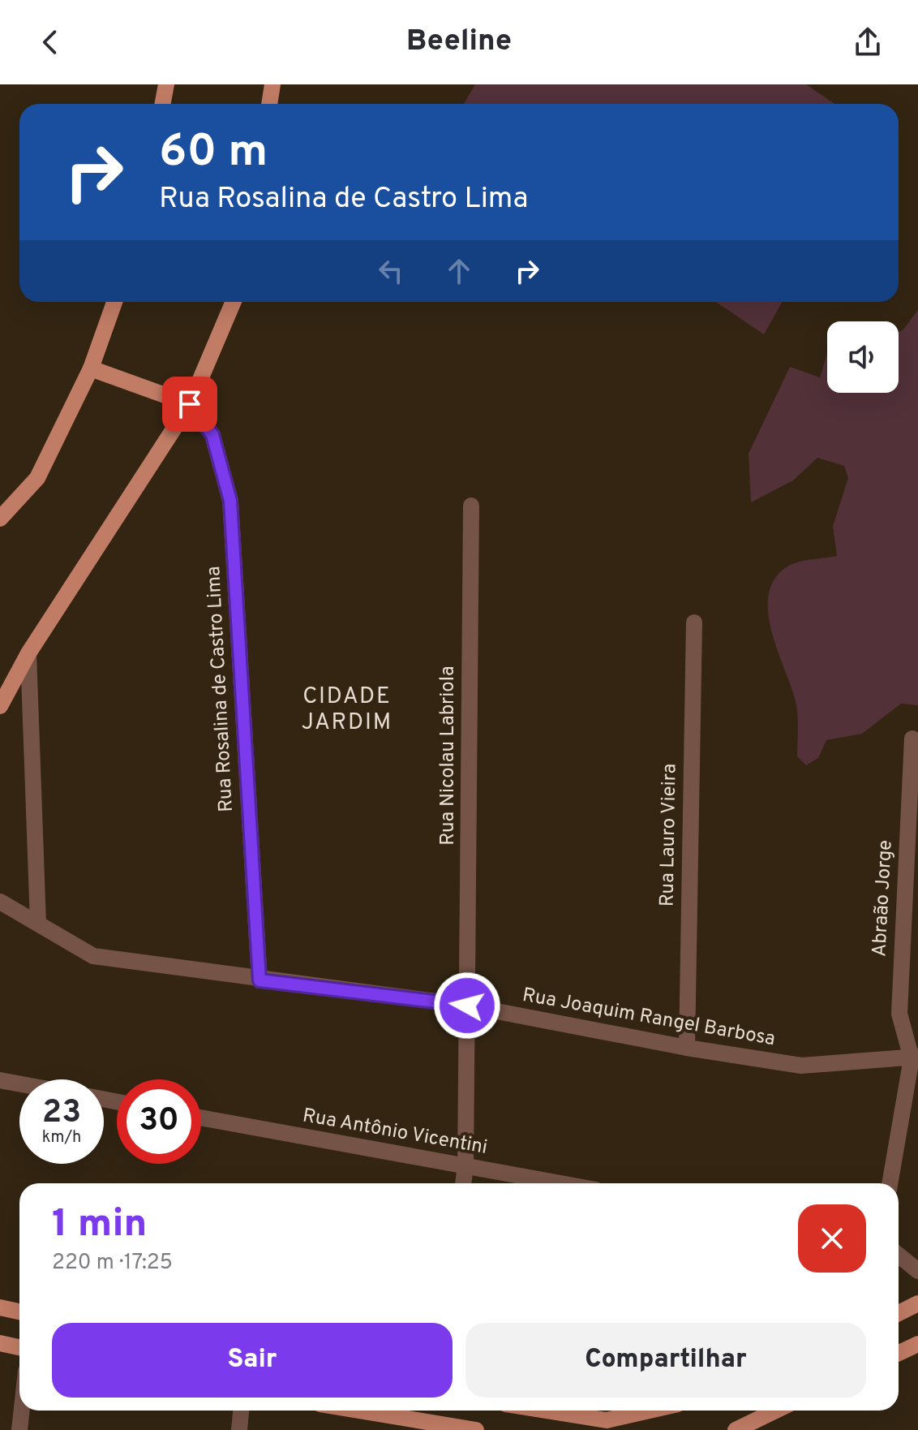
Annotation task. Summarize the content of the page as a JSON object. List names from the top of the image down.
{
  "streets": {
    "street": [
      "Rua Rosalina de Castro Lima",
      "Rua Nicolau Labriola",
      "Rua Lauro Vieira",
      "Abraão Jorge",
      "Rua Joaquim Rangel Barbosa",
      "Rua Antônio Vicentini"
    ]
  },
  "crossings": [
    ["Rua Rosalina de Castro Lima", "Rua Joaquim Rangel Barbosa"],
    ["Rua Nicolau Labriola", "Rua Joaquim Rangel Barbosa"],
    ["Rua Nicolau Labriola", "Rua Antônio Vicentini"],
    ["Rua Lauro Vieira", "Rua Joaquim Rangel Barbosa"],
    ["Abraão Jorge", "Rua Joaquim Rangel Barbosa"]
  ],
  "districts": ["CIDADE JARDIM"],
  "page": {
    "header": "Beeline",
    "turn": ["60 m", "Rua Rosalina de Castro Lima"],
    "speed": "23 km/h",
    "limit": "30",
    "heading": ["1 min", "220 m · 17:25"],
    "buttons": ["Sair", "Compartilhar"]
  }
}
